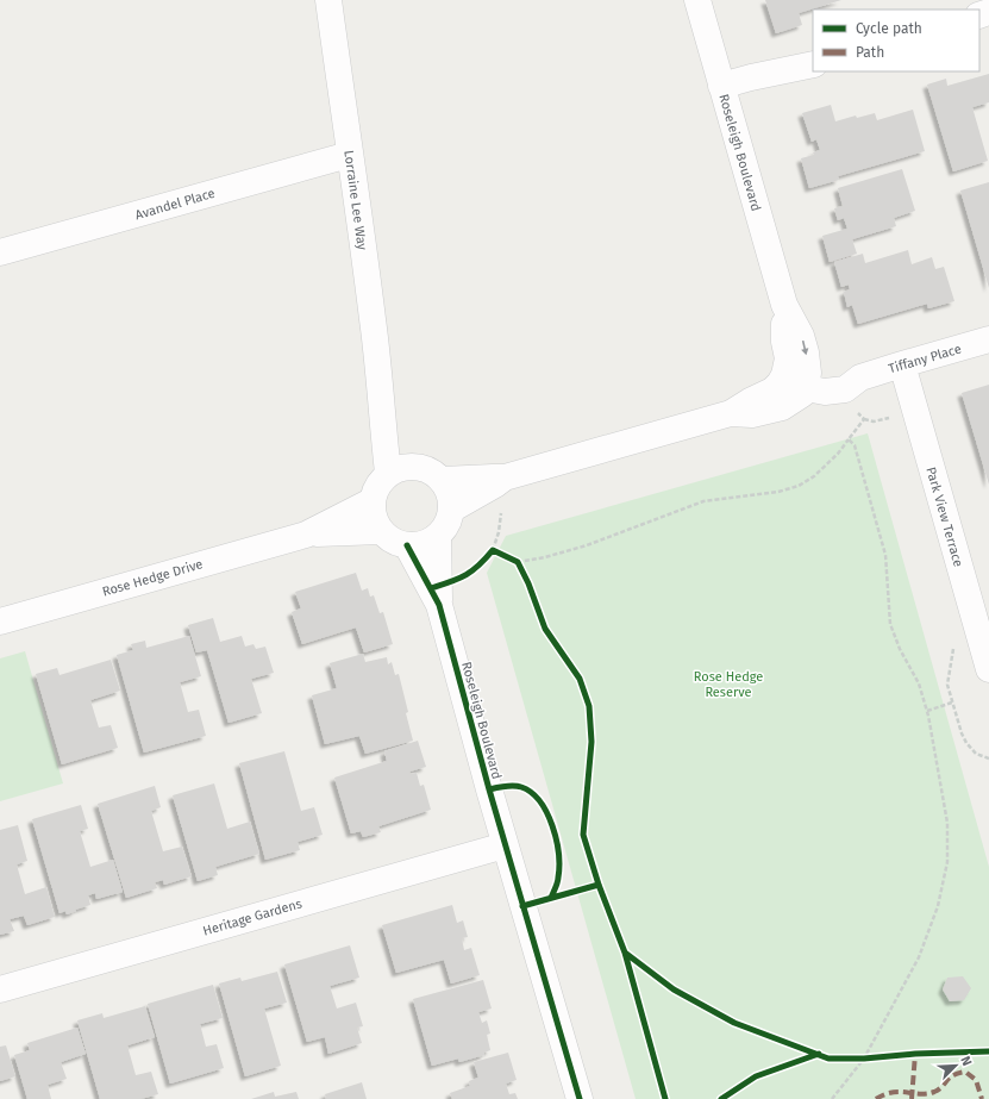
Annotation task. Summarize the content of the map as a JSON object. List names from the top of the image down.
{
  "streets": {
    "street": [
      "Roseleigh Boulevard",
      "Lorraine Lee Way",
      "Avandel Place",
      "Tiffany Place",
      "Park View Terrace",
      "Rose Hedge Drive",
      "Heritage Gardens"
    ]
  },
  "crossings": [
    ["Roseleigh Boulevard", "Lorraine Lee Way"],
    ["Roseleigh Boulevard", "Tiffany Place"],
    ["Roseleigh Boulevard", "Rose Hedge Drive"],
    ["Roseleigh Boulevard", "Heritage Gardens"],
    ["Lorraine Lee Way", "Avandel Place"],
    ["Lorraine Lee Way", "Rose Hedge Drive"],
    ["Tiffany Place", "Park View Terrace"]
  ],
  "parks": ["Rose Hedge Reserve"],
  "legend": ["Cycle path", "Path"],
  "north": "top right"
}
